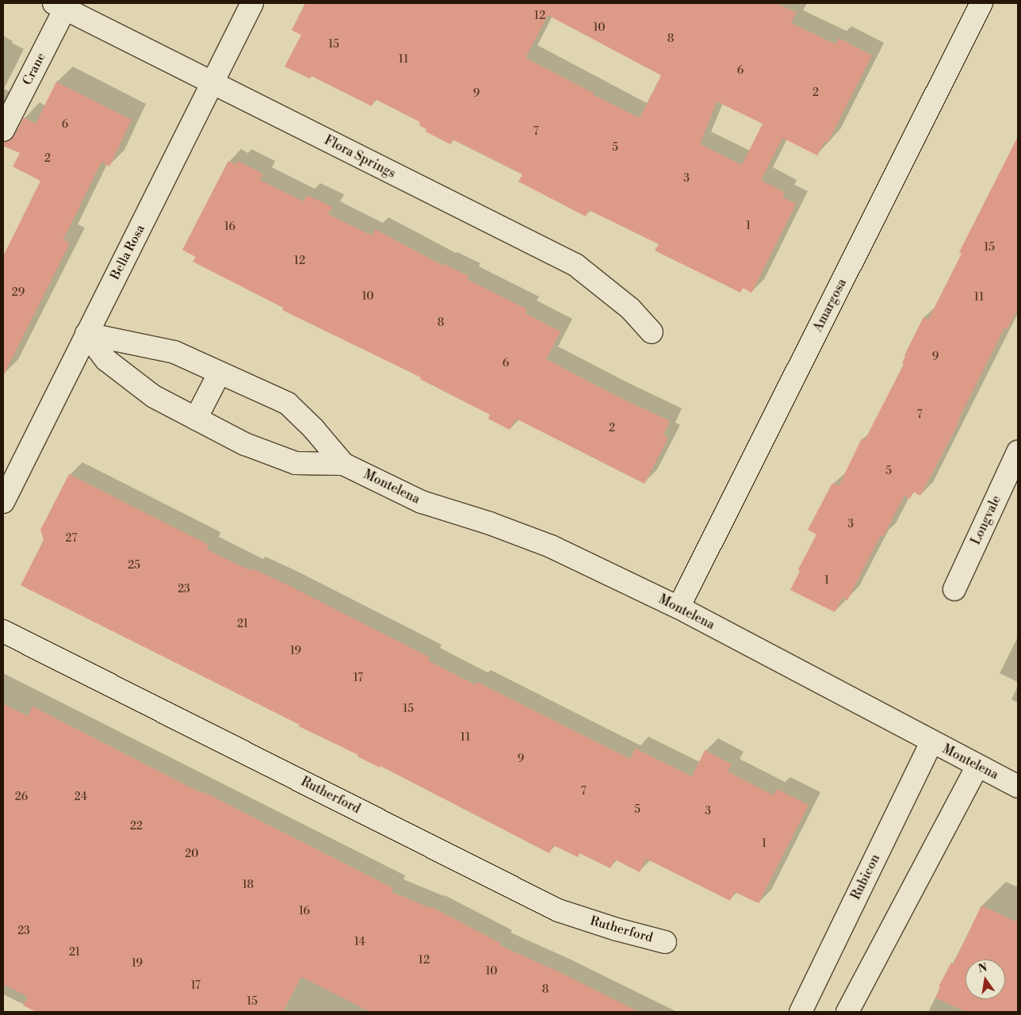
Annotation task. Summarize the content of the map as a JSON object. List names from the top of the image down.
{
  "streets": {
    "street": [
      "Crane",
      "Flora Springs",
      "Bella Rosa",
      "Amargosa",
      "Montelena",
      "Longvale",
      "Rutherford",
      "Rubicon"
    ]
  },
  "crossings": [
    ["Crane", "Flora Springs"],
    ["Flora Springs", "Bella Rosa"],
    ["Bella Rosa", "Montelena"],
    ["Amargosa", "Montelena"],
    ["Montelena", "Rubicon"]
  ],
  "house_numbers": [
    "12",
    "10",
    "8",
    "15",
    "11",
    "6",
    "2",
    "9",
    "6",
    "7",
    "5",
    "2",
    "3",
    "1",
    "16",
    "15",
    "12",
    "29",
    "10",
    "11",
    "8",
    "9",
    "6",
    "7",
    "2",
    "5",
    "3",
    "27",
    "25",
    "1",
    "23",
    "21",
    "19",
    "17",
    "15",
    "11",
    "9",
    "7",
    "26",
    "24",
    "5",
    "3",
    "22",
    "1",
    "20",
    "18",
    "16",
    "23",
    "14",
    "21",
    "12",
    "19",
    "10",
    "17",
    "8",
    "15"
  ],
  "north": "top"
}
